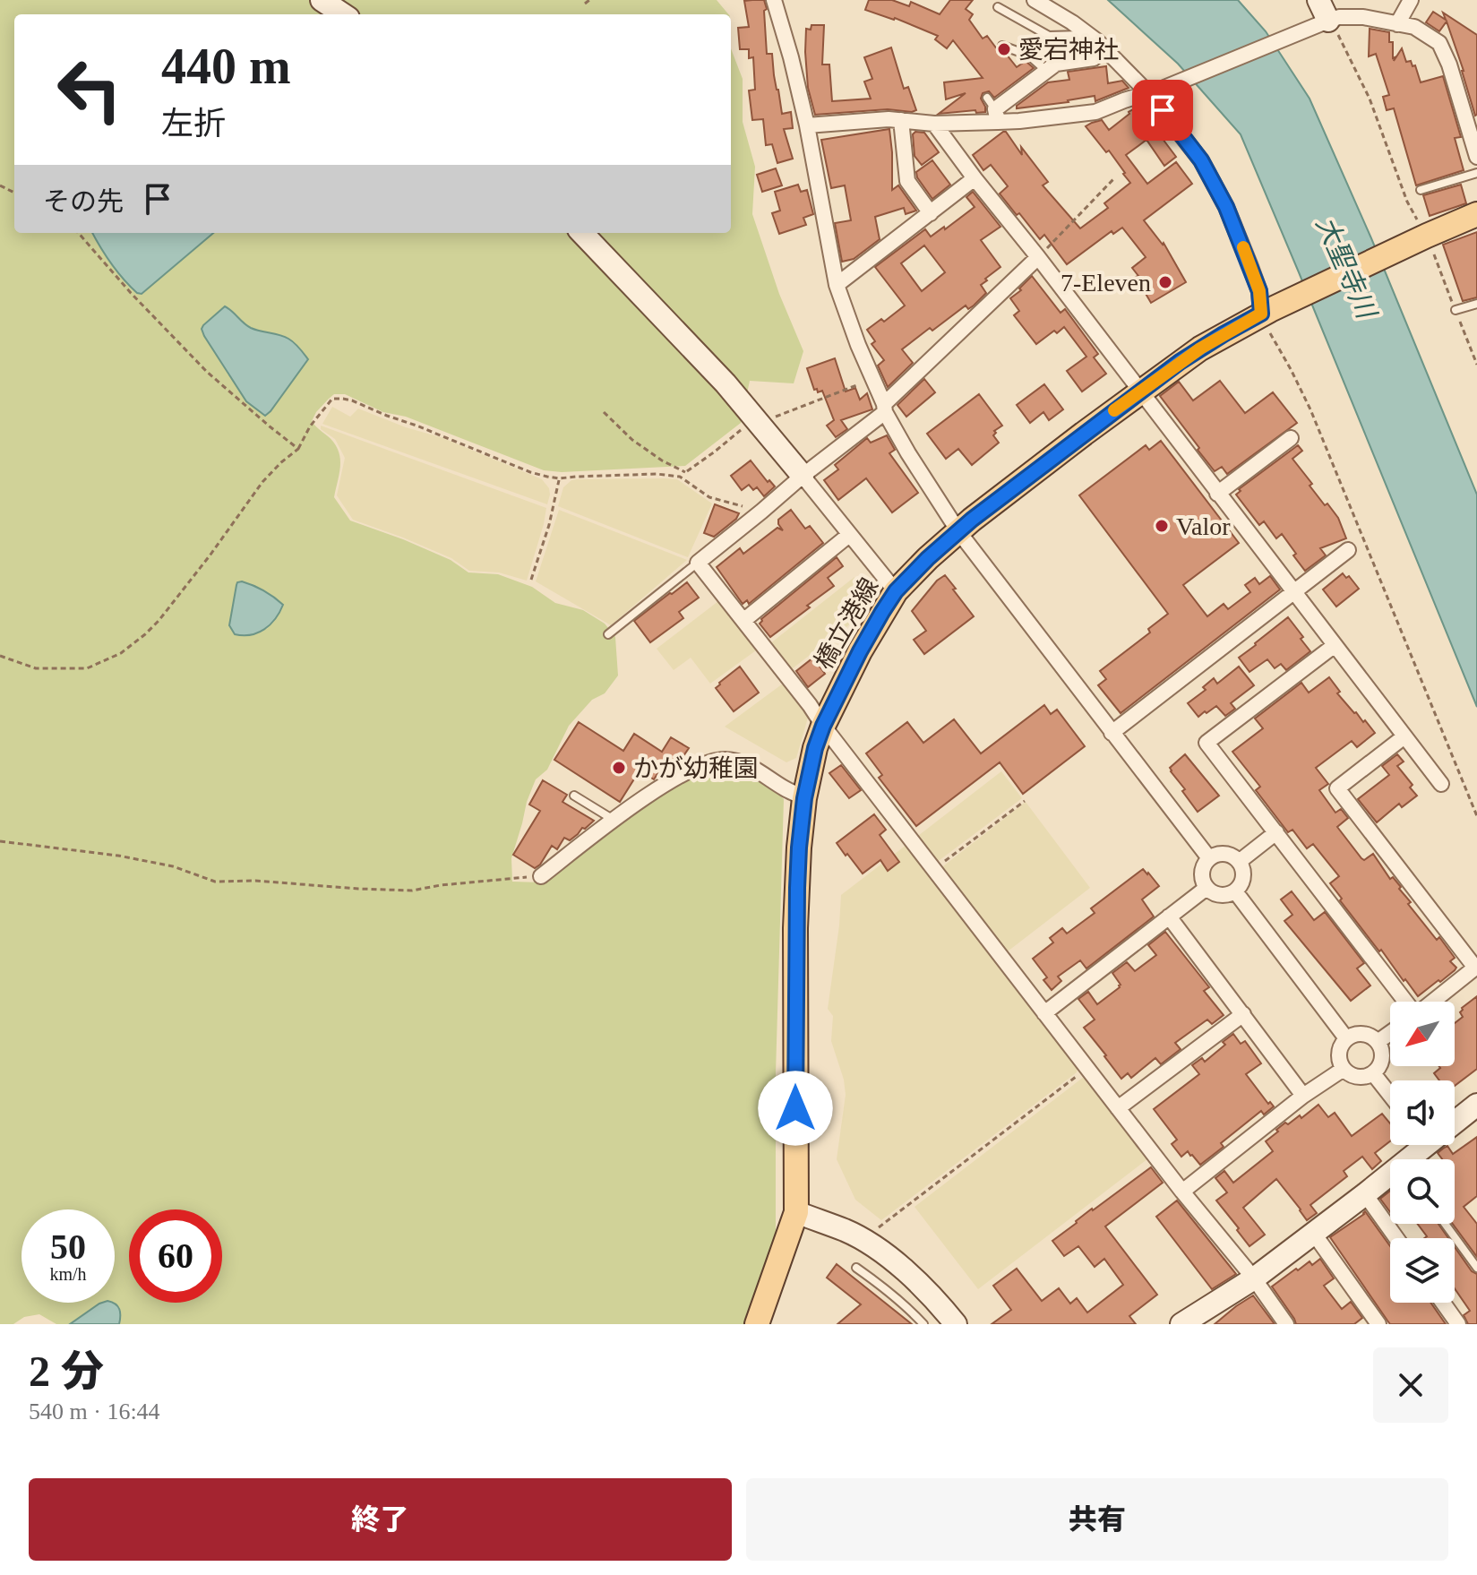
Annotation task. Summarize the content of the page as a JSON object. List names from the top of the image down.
{
  "streets": {
    "main road": ["橋立港線"]
  },
  "water": ["大聖寺川"],
  "places": [
    "愛宕神社",
    "7-Eleven",
    "Valor",
    "かが幼稚園"
  ],
  "north": "bottom left",
  "page": {
    "turn": ["440 m", "左折"],
    "then": "その先",
    "speed": "50 km/h",
    "limit": "60",
    "heading": ["2 分", "540 m · 16:44"],
    "buttons": ["終了", "共有"]
  }
}
